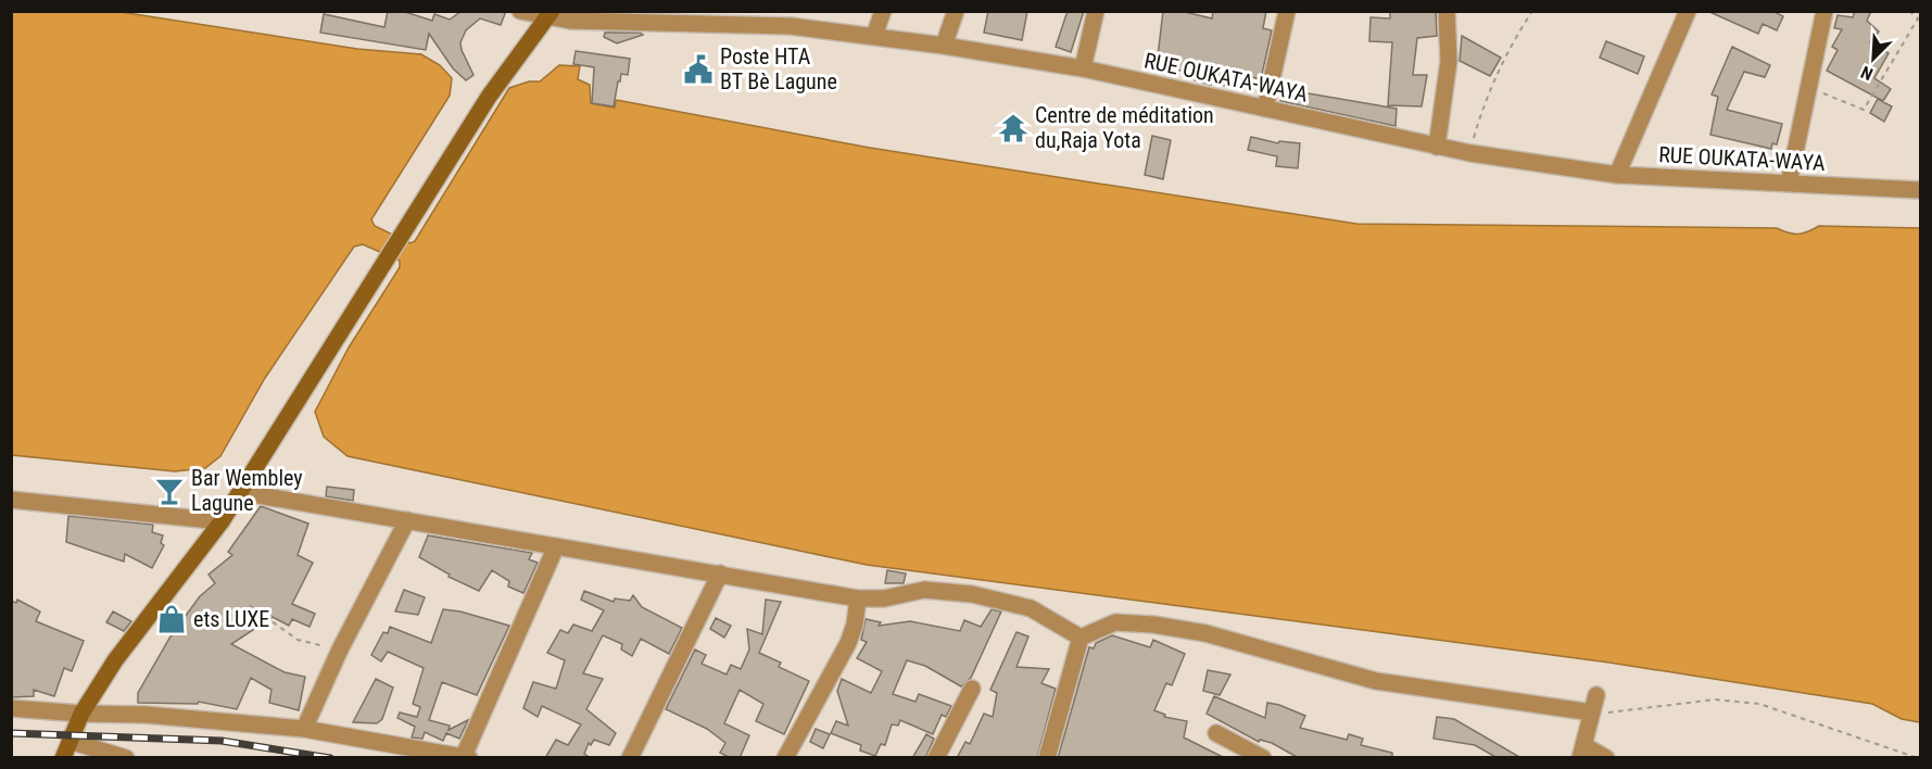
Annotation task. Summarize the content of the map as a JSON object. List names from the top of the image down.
{
  "streets": {
    "street": ["RUE OUKATA-WAYA"]
  },
  "places": {
    "public building": ["Poste HTA BT Bè Lagune"],
    "temple": ["Centre de méditation du,Raja Yota"],
    "bar": ["Bar Wembley Lagune"],
    "shop": ["ets LUXE"]
  },
  "north": "bottom left"
}
